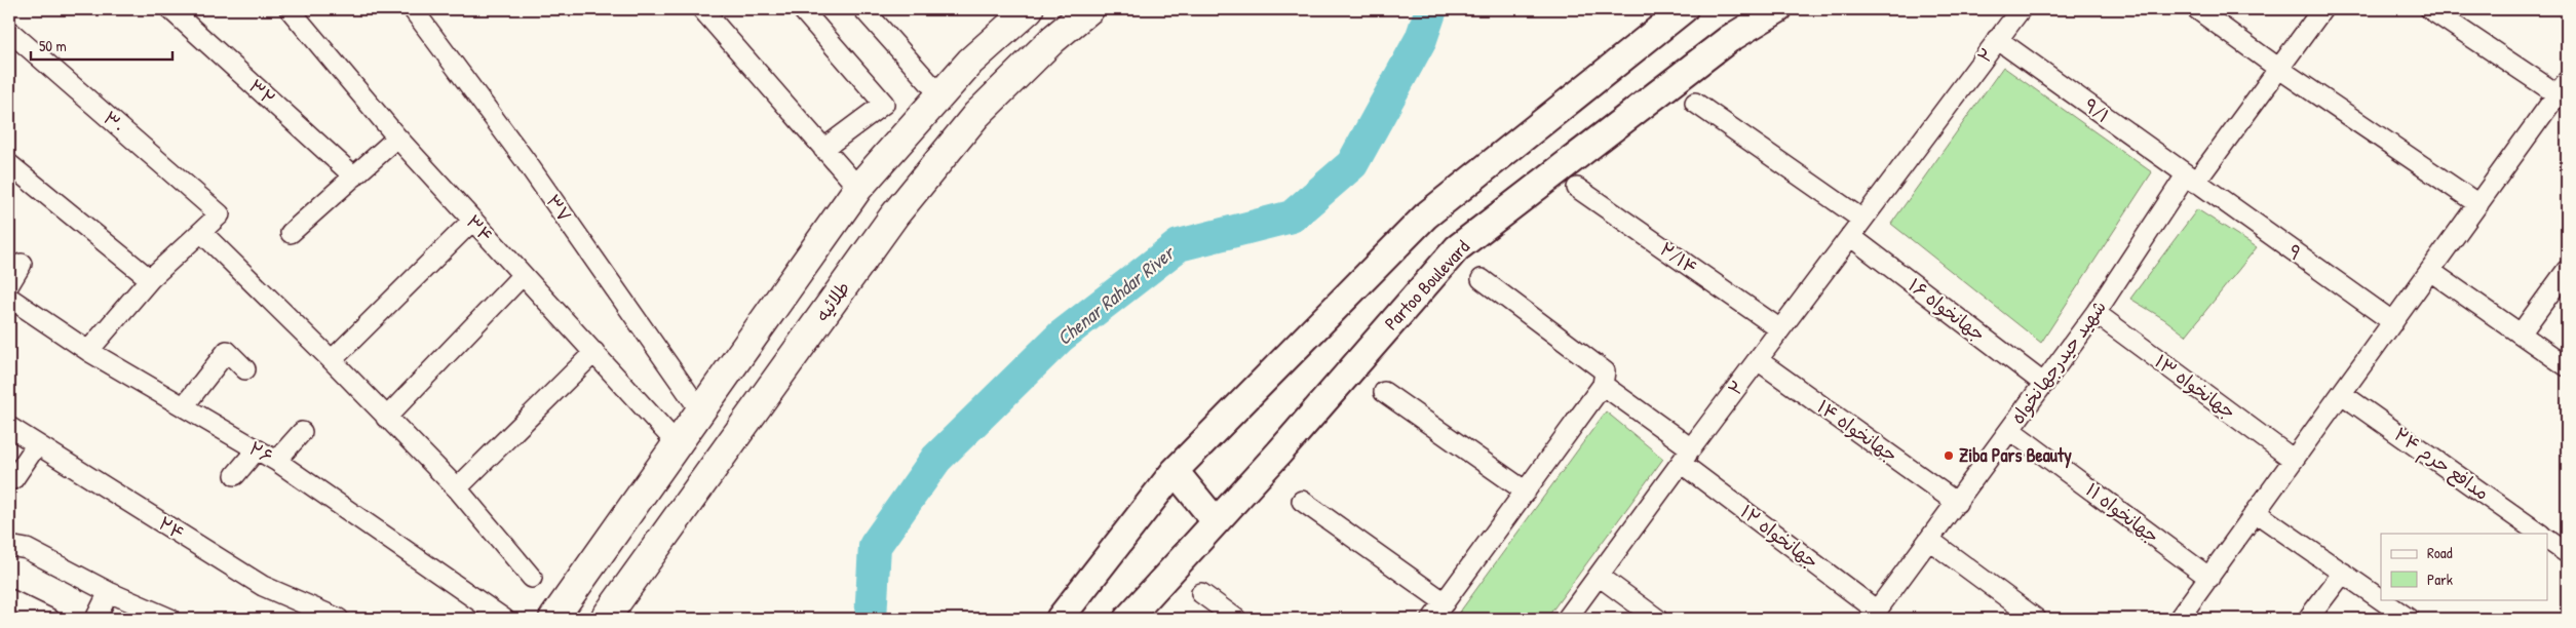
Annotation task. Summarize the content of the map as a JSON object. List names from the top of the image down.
{
  "streets": {
    "main road": ["Partoo Boulevard", "طلائیه"],
    "street": [
      "۲",
      "۳۲",
      "۹/۱",
      "۳۰",
      "۳۷",
      "۳۴",
      "۹",
      "۲/۱۴",
      "جهانخواه ۱۶",
      "شهید حیدرجهانخواه",
      "جهانخواه ۱۳",
      "جهانخواه ۱۴",
      "۲۶",
      "مدافع حرم ۲۴",
      "جهانخواه ۱۱",
      "۲۴",
      "جهانخواه ۱۲"
    ]
  },
  "crossings": [
    ["۲", "۹/۱"],
    ["۲", "۲/۱۴"],
    ["۲", "جهانخواه ۱۶"],
    ["۲", "جهانخواه ۱۴"],
    ["۲", "جهانخواه ۱۲"],
    ["۹/۱", "۹"],
    ["۹/۱", "شهید حیدرجهانخواه"],
    ["۹", "شهید حیدرجهانخواه"],
    ["جهانخواه ۱۶", "شهید حیدرجهانخواه"],
    ["شهید حیدرجهانخواه", "جهانخواه ۱۳"],
    ["شهید حیدرجهانخواه", "جهانخواه ۱۴"],
    ["شهید حیدرجهانخواه", "جهانخواه ۱۱"],
    ["شهید حیدرجهانخواه", "جهانخواه ۱۲"]
  ],
  "water": ["Chenar Rahdar River"],
  "places": ["Ziba Pars Beauty"],
  "legend": ["Road", "Park"],
  "scale_bar": "50 m"
}
